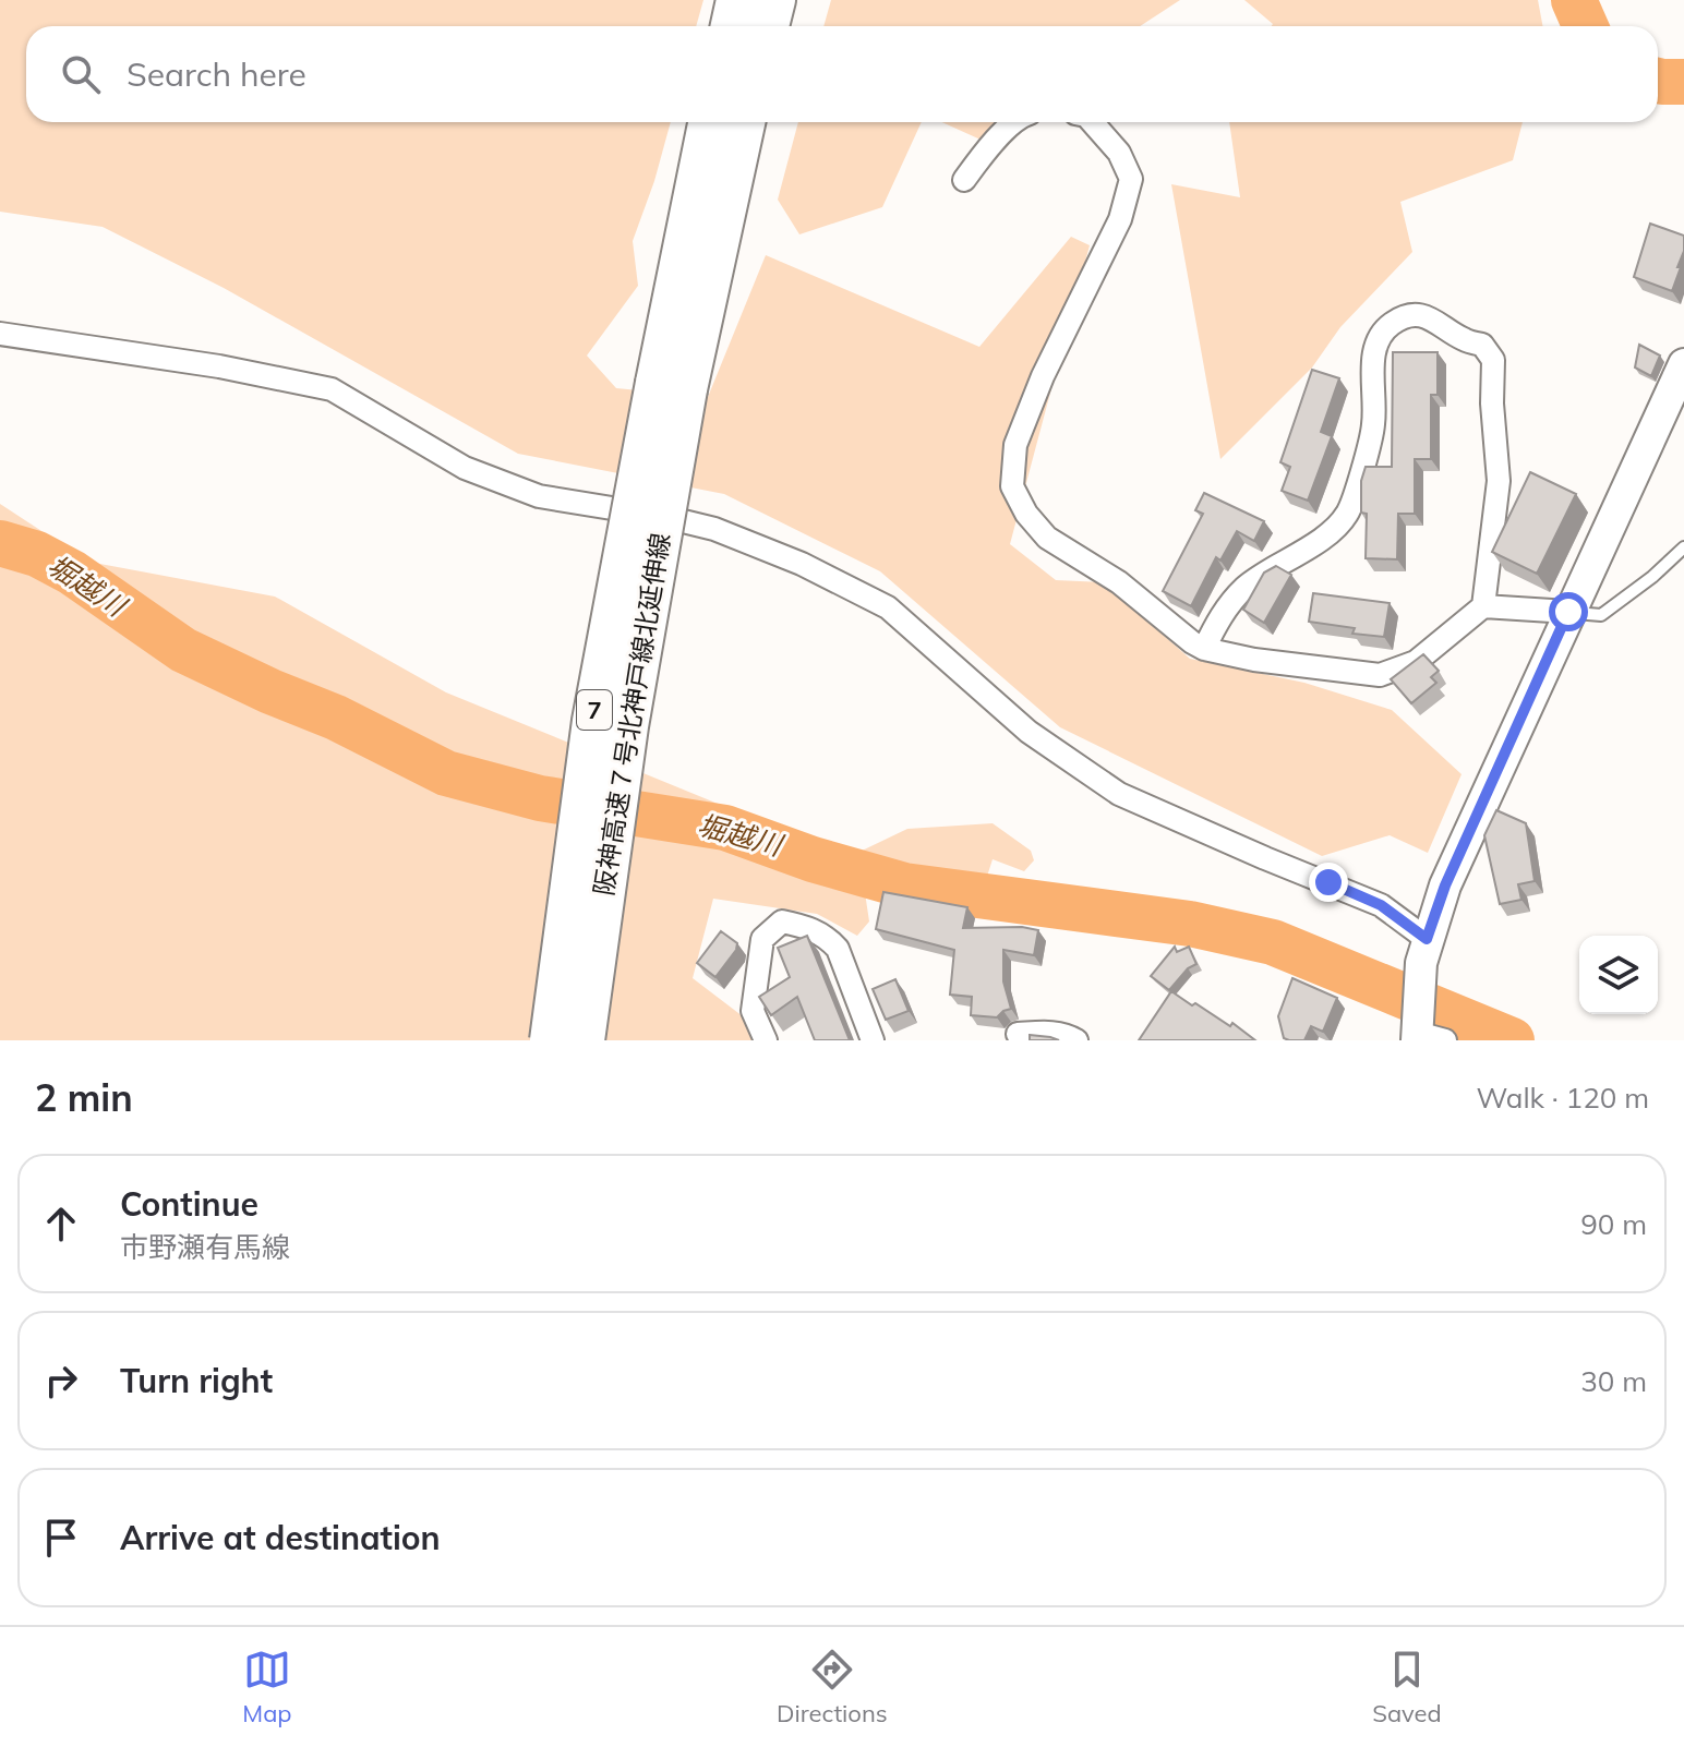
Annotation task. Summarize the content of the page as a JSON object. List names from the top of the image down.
{
  "streets": {
    "highway": ["7", "阪神高速７号北神戸線北延伸線"]
  },
  "crossings": [
    ["7", "阪神高速７号北神戸線北延伸線"]
  ],
  "water": ["堀越川"],
  "page": {
    "search": "Search here",
    "heading": ["2 min", "Walk · 120 m"],
    "list": [
      ["Continue", "市野瀬有馬線", "90 m"],
      ["Turn right", "30 m"],
      "Arrive at destination"
    ],
    "nav": ["Map", "Directions", "Saved"]
  }
}
